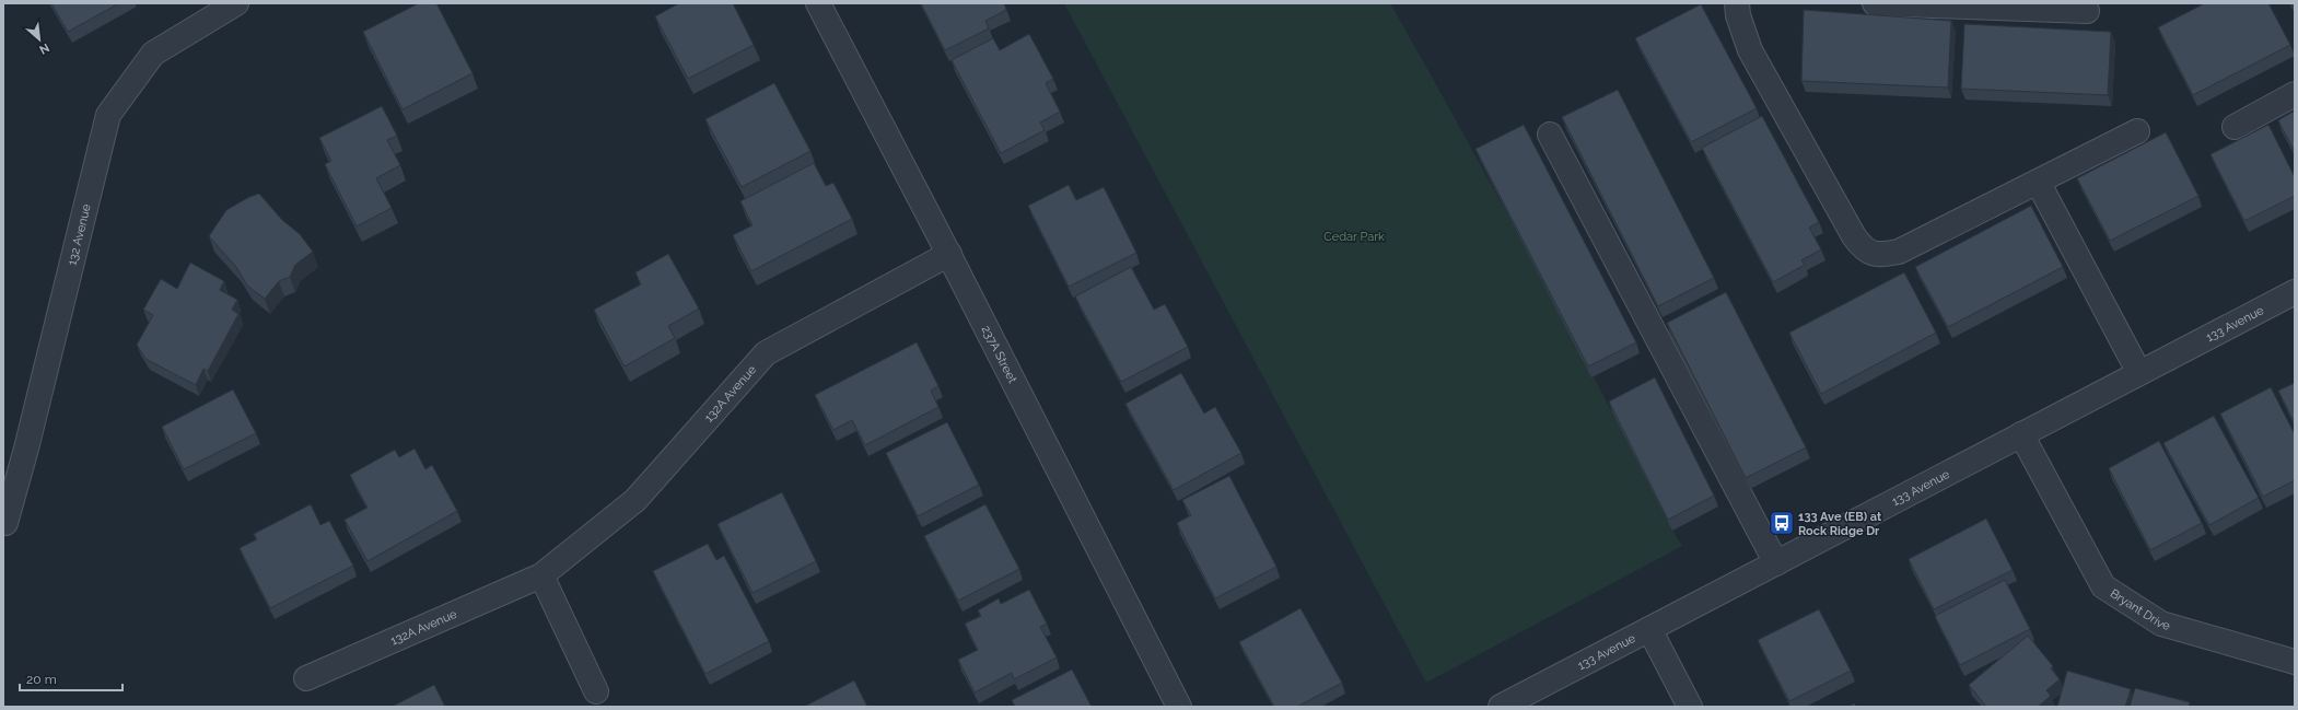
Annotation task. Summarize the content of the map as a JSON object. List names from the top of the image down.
{
  "streets": {
    "street": [
      "132 Avenue",
      "133 Avenue",
      "237A Street",
      "132A Avenue",
      "Bryant Drive"
    ]
  },
  "crossings": [
    ["133 Avenue", "Bryant Drive"],
    ["237A Street", "132A Avenue"]
  ],
  "parks": ["Cedar Park"],
  "places": {
    "bus stop": ["133 Ave (EB) at Rock Ridge Dr"]
  },
  "scale_bar": "20 m",
  "north": "bottom right"
}
